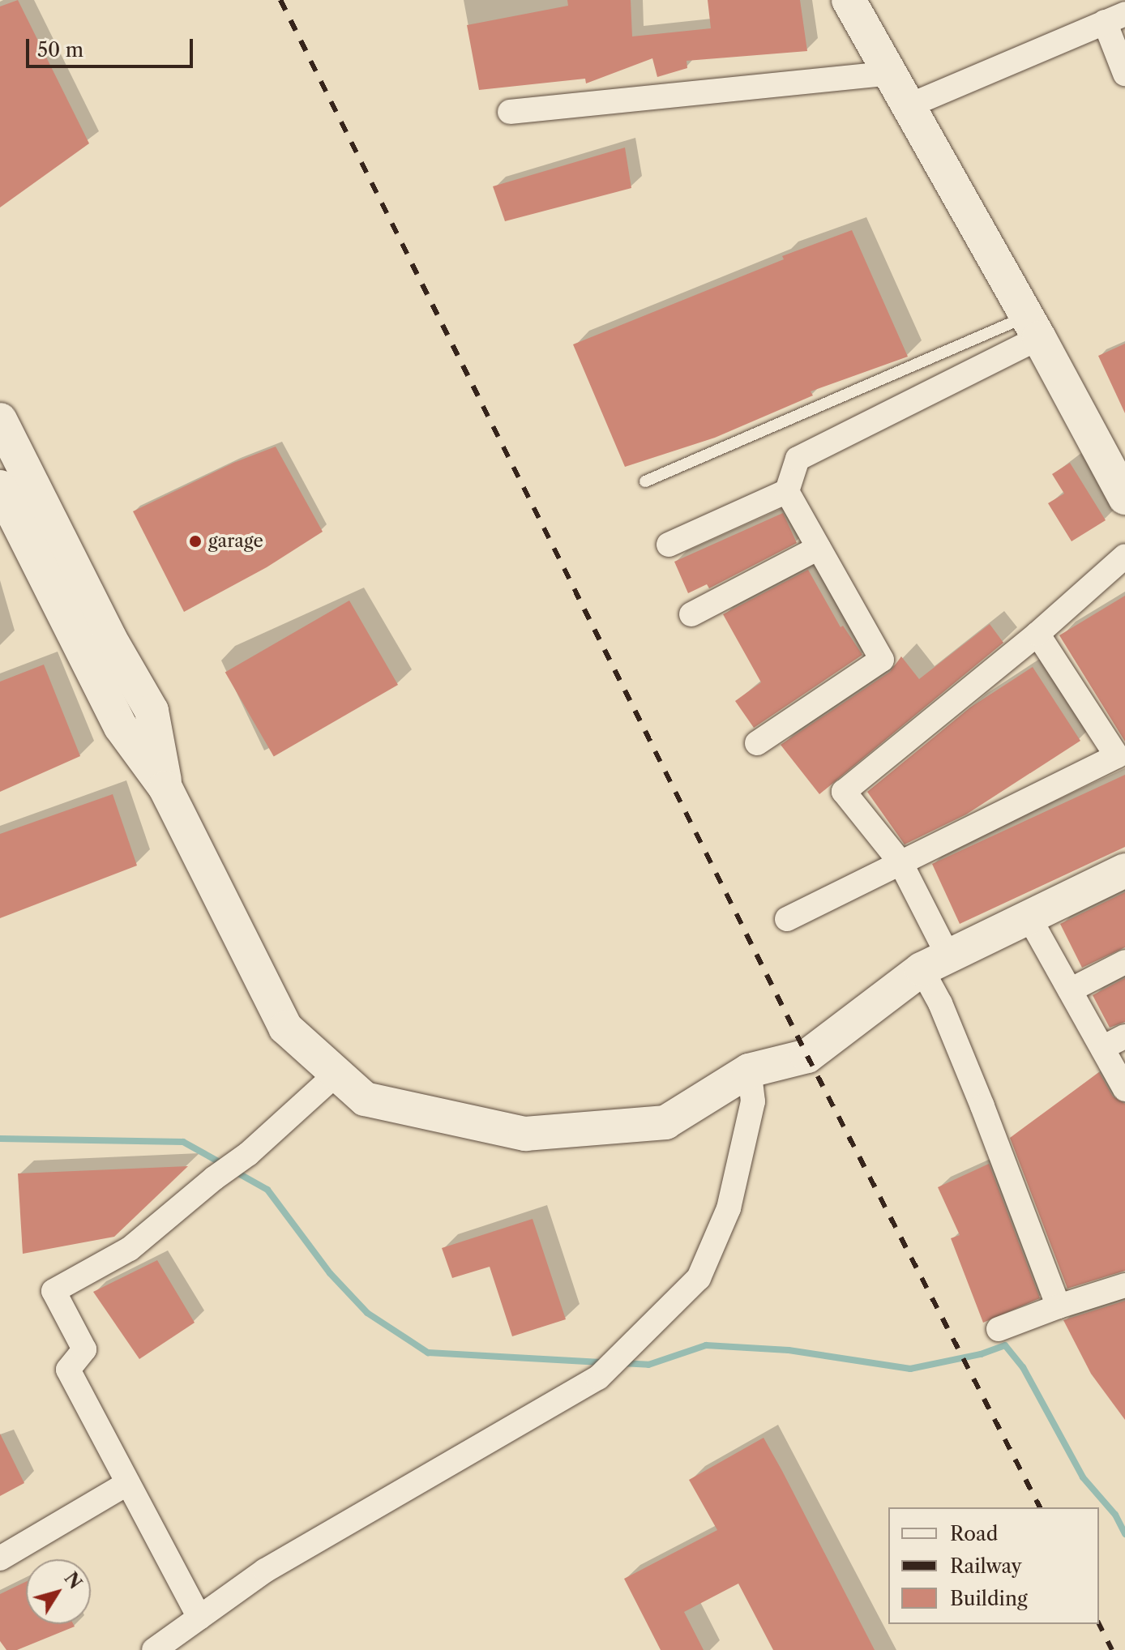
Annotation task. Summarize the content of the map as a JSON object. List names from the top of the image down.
{
  "places": ["garage"],
  "legend": ["Road", "Railway", "Building"],
  "scale_bar": "50 m",
  "north": "top right"
}
